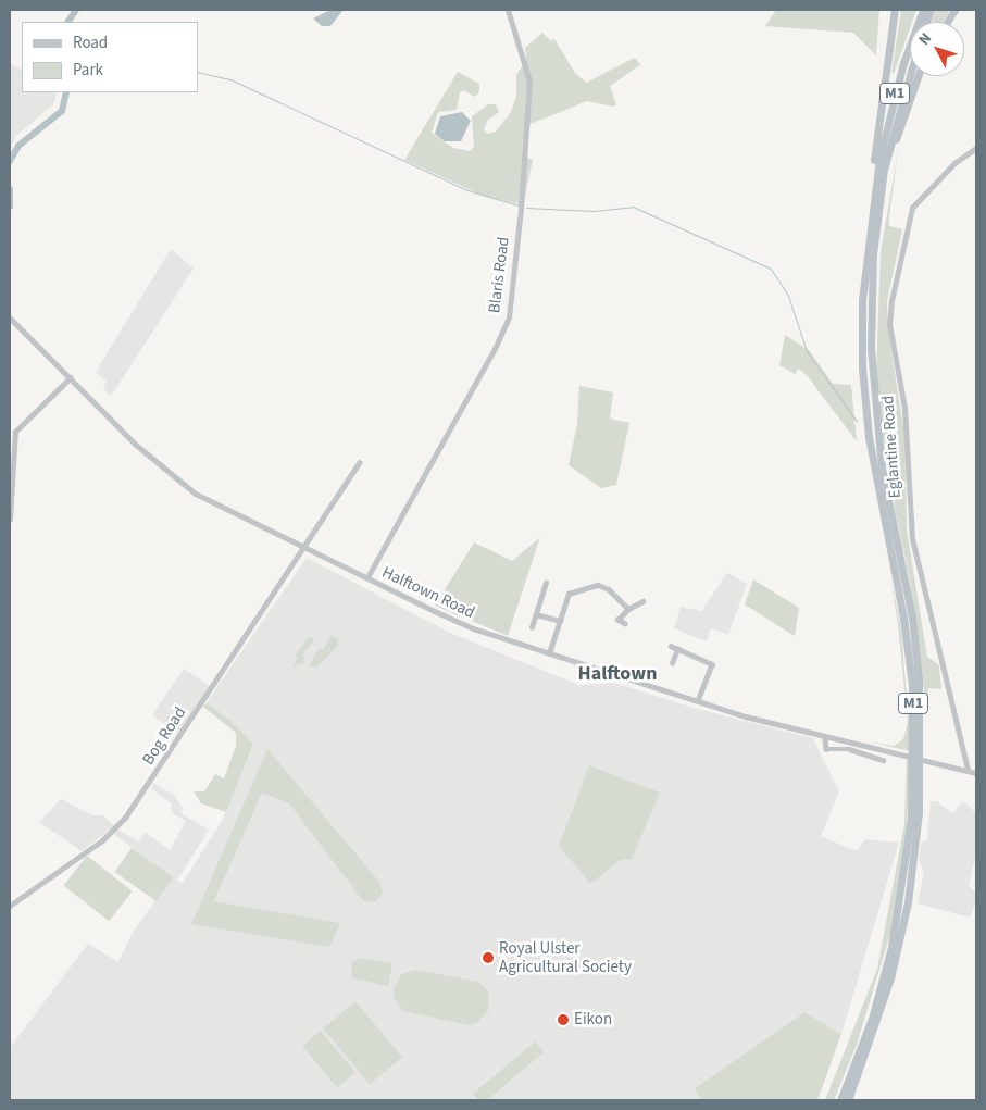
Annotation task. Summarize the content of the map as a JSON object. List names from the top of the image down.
{
  "streets": {
    "highway": ["M1"],
    "street": [
      "Blaris Road",
      "Eglantine Road",
      "Halftown Road",
      "Bog Road"
    ]
  },
  "crossings": [
    ["Blaris Road", "Halftown Road"],
    ["Eglantine Road", "Halftown Road"],
    ["Halftown Road", "Bog Road"]
  ],
  "districts": ["Halftown"],
  "places": ["Royal Ulster Agricultural Society", "Eikon"],
  "legend": ["Road", "Park"],
  "north": "top left"
}
